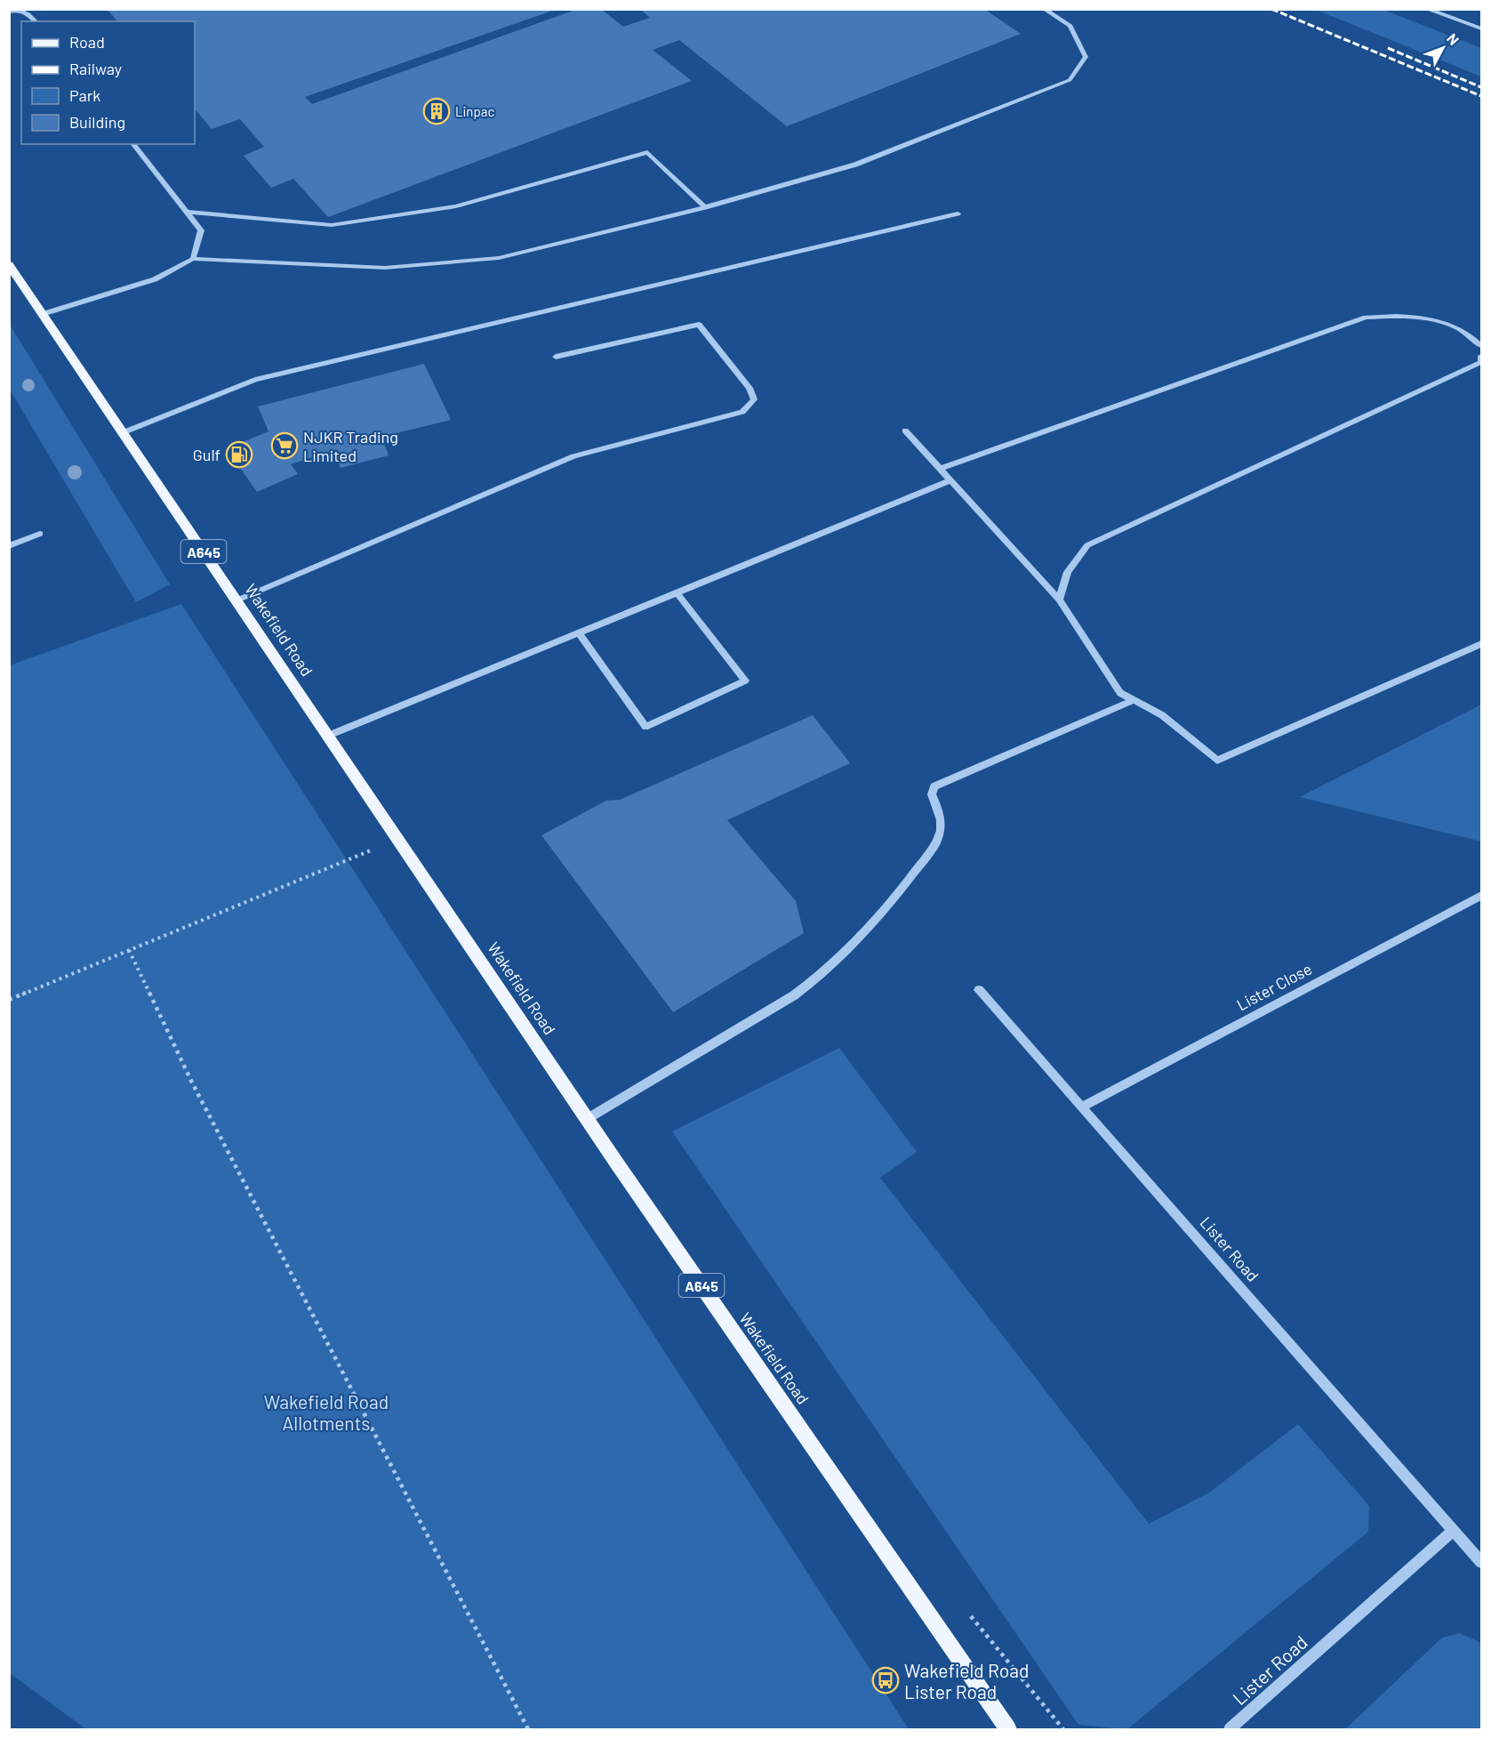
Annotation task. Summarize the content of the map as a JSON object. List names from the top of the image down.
{
  "streets": {
    "main road": ["A645", "Wakefield Road"],
    "street": ["Lister Close", "Lister Road"]
  },
  "crossings": [
    ["Lister Close", "Lister Road"]
  ],
  "parks": ["Wakefield Road Allotments"],
  "places": {
    "building": ["Linpac"],
    "supermarket": ["NJKR Trading Limited"],
    "fuel station": ["Gulf"],
    "bus stop": ["Wakefield Road Lister Road"]
  },
  "legend": [
    "Road",
    "Railway",
    "Park",
    "Building"
  ],
  "north": "top right"
}
